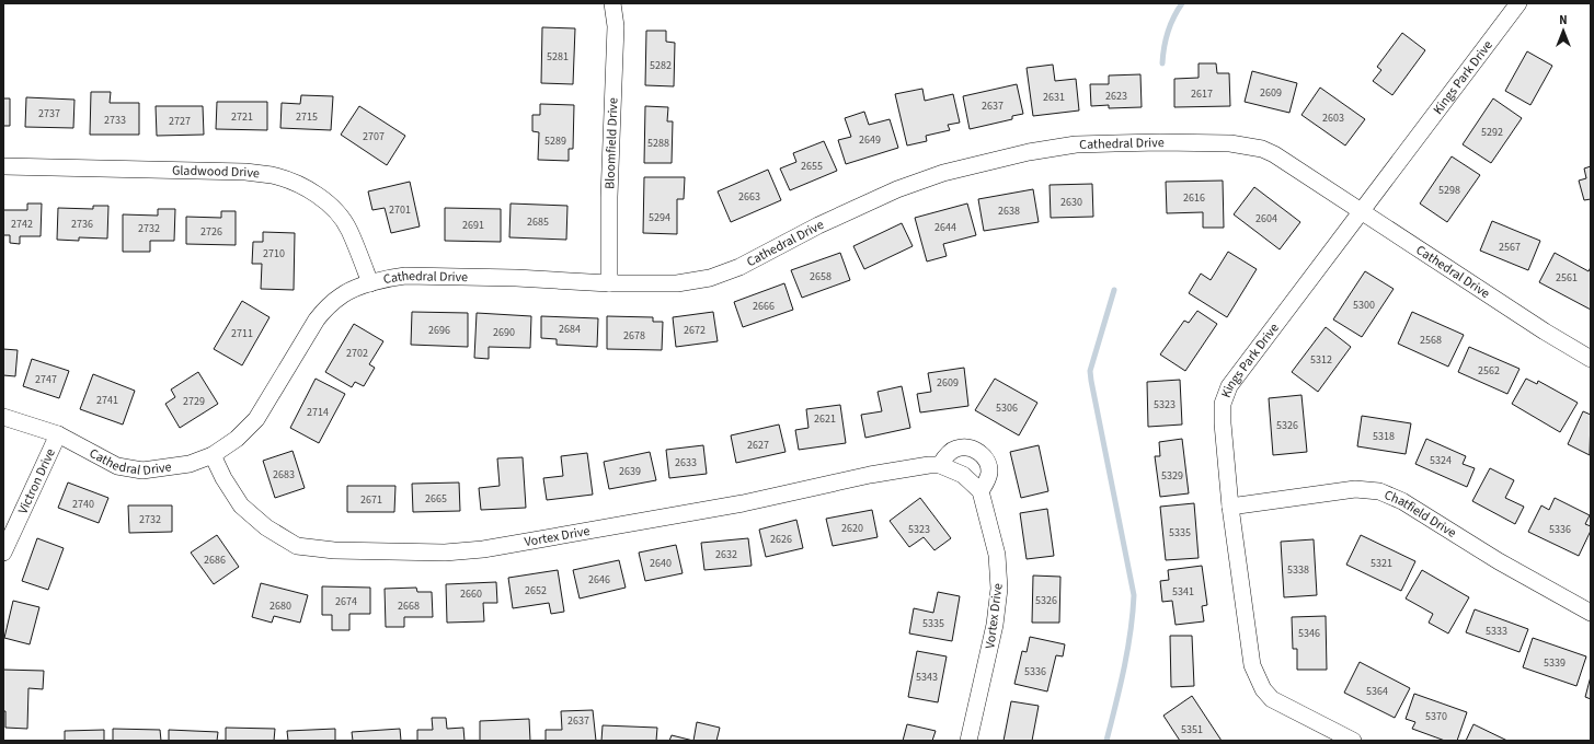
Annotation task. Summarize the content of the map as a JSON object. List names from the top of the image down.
{
  "streets": {
    "street": [
      "Kings Park Drive",
      "Bloomfield Drive",
      "Cathedral Drive",
      "Gladwood Drive",
      "Victron Drive",
      "Chatfield Drive",
      "Vortex Drive"
    ]
  },
  "crossings": [
    ["Kings Park Drive", "Cathedral Drive"],
    ["Kings Park Drive", "Chatfield Drive"],
    ["Bloomfield Drive", "Cathedral Drive"],
    ["Cathedral Drive", "Gladwood Drive"],
    ["Cathedral Drive", "Victron Drive"],
    ["Cathedral Drive", "Vortex Drive"]
  ],
  "house_numbers": [
    "5281",
    "5282",
    "2609",
    "2617",
    "2623",
    "2631",
    "2637",
    "2737",
    "2721",
    "2715",
    "2603",
    "2733",
    "2727",
    "5292",
    "2707",
    "2649",
    "5289",
    "5288",
    "2655",
    "5298",
    "2663",
    "2616",
    "2630",
    "2701",
    "2638",
    "5294",
    "2604",
    "2685",
    "2742",
    "2736",
    "2691",
    "2644",
    "2732",
    "2726",
    "2567",
    "2710",
    "2658",
    "2561",
    "5300",
    "2666",
    "2684",
    "2696",
    "2672",
    "2690",
    "2711",
    "2678",
    "2568",
    "2702",
    "5312",
    "2562",
    "2747",
    "2609",
    "2741",
    "2729",
    "5323",
    "5306",
    "2714",
    "2621",
    "5326",
    "5318",
    "2627",
    "5324",
    "2633",
    "2639",
    "2683",
    "5329",
    "2665",
    "2671",
    "2740",
    "2732",
    "2620",
    "5323",
    "5336",
    "5335",
    "2626",
    "2632",
    "2686",
    "2640",
    "5321",
    "5338",
    "2646",
    "2652",
    "5341",
    "2660",
    "5326",
    "2674",
    "2680",
    "2668",
    "5335",
    "5333",
    "5346",
    "5339",
    "5336",
    "5343",
    "5364",
    "5370",
    "2637",
    "5351"
  ],
  "north": "top"
}
